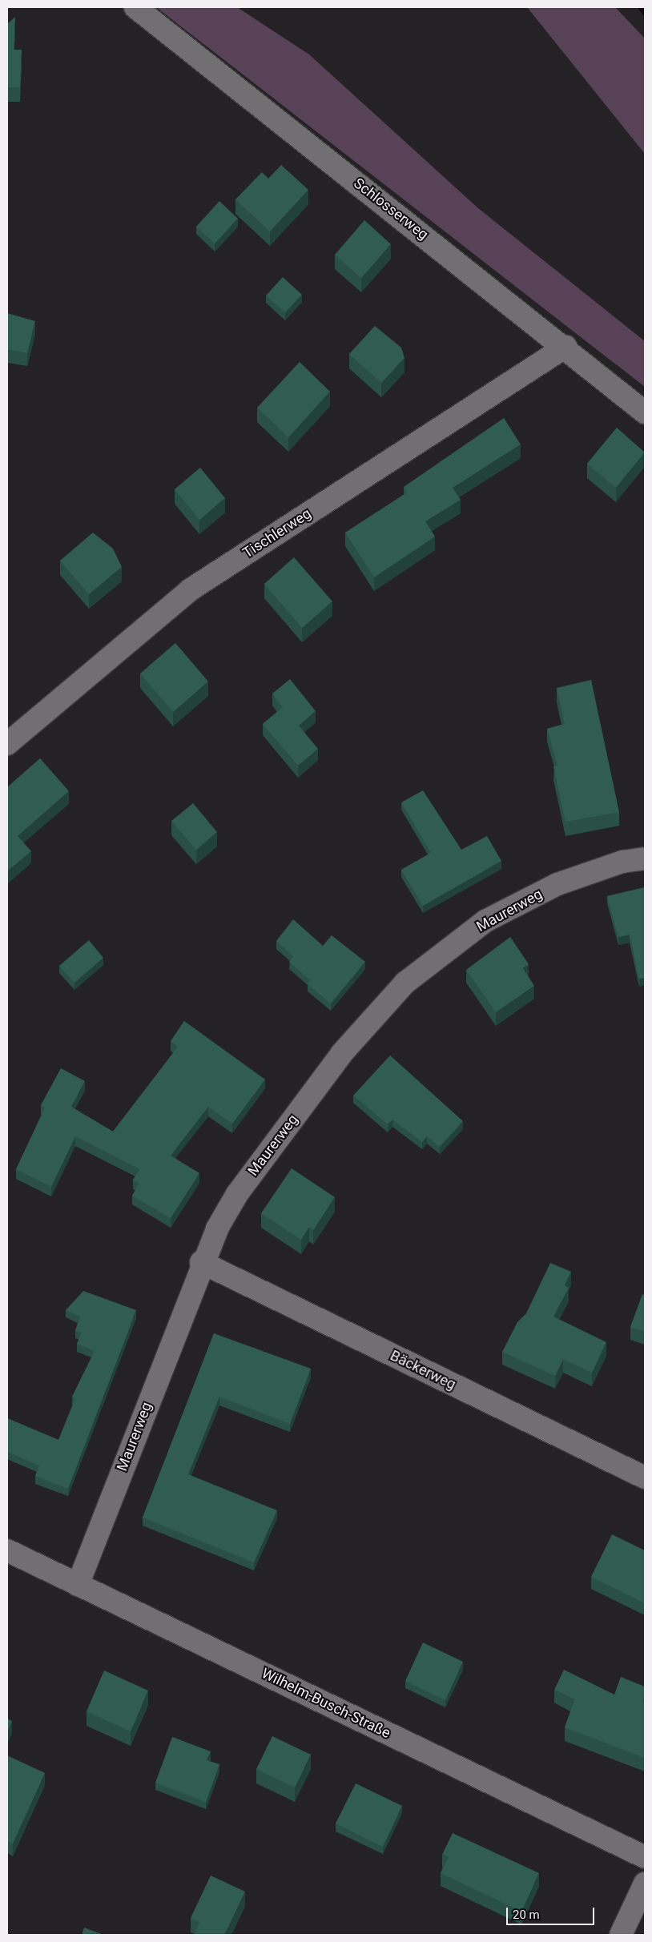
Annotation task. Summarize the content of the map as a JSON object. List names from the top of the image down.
{
  "streets": {
    "street": [
      "Schlosserweg",
      "Tischlerweg",
      "Maurerweg",
      "Bäckerweg",
      "Wilhelm-Busch-Straße"
    ]
  },
  "crossings": [
    ["Schlosserweg", "Tischlerweg"],
    ["Maurerweg", "Bäckerweg"],
    ["Maurerweg", "Wilhelm-Busch-Straße"]
  ],
  "scale_bar": "20 m"
}
